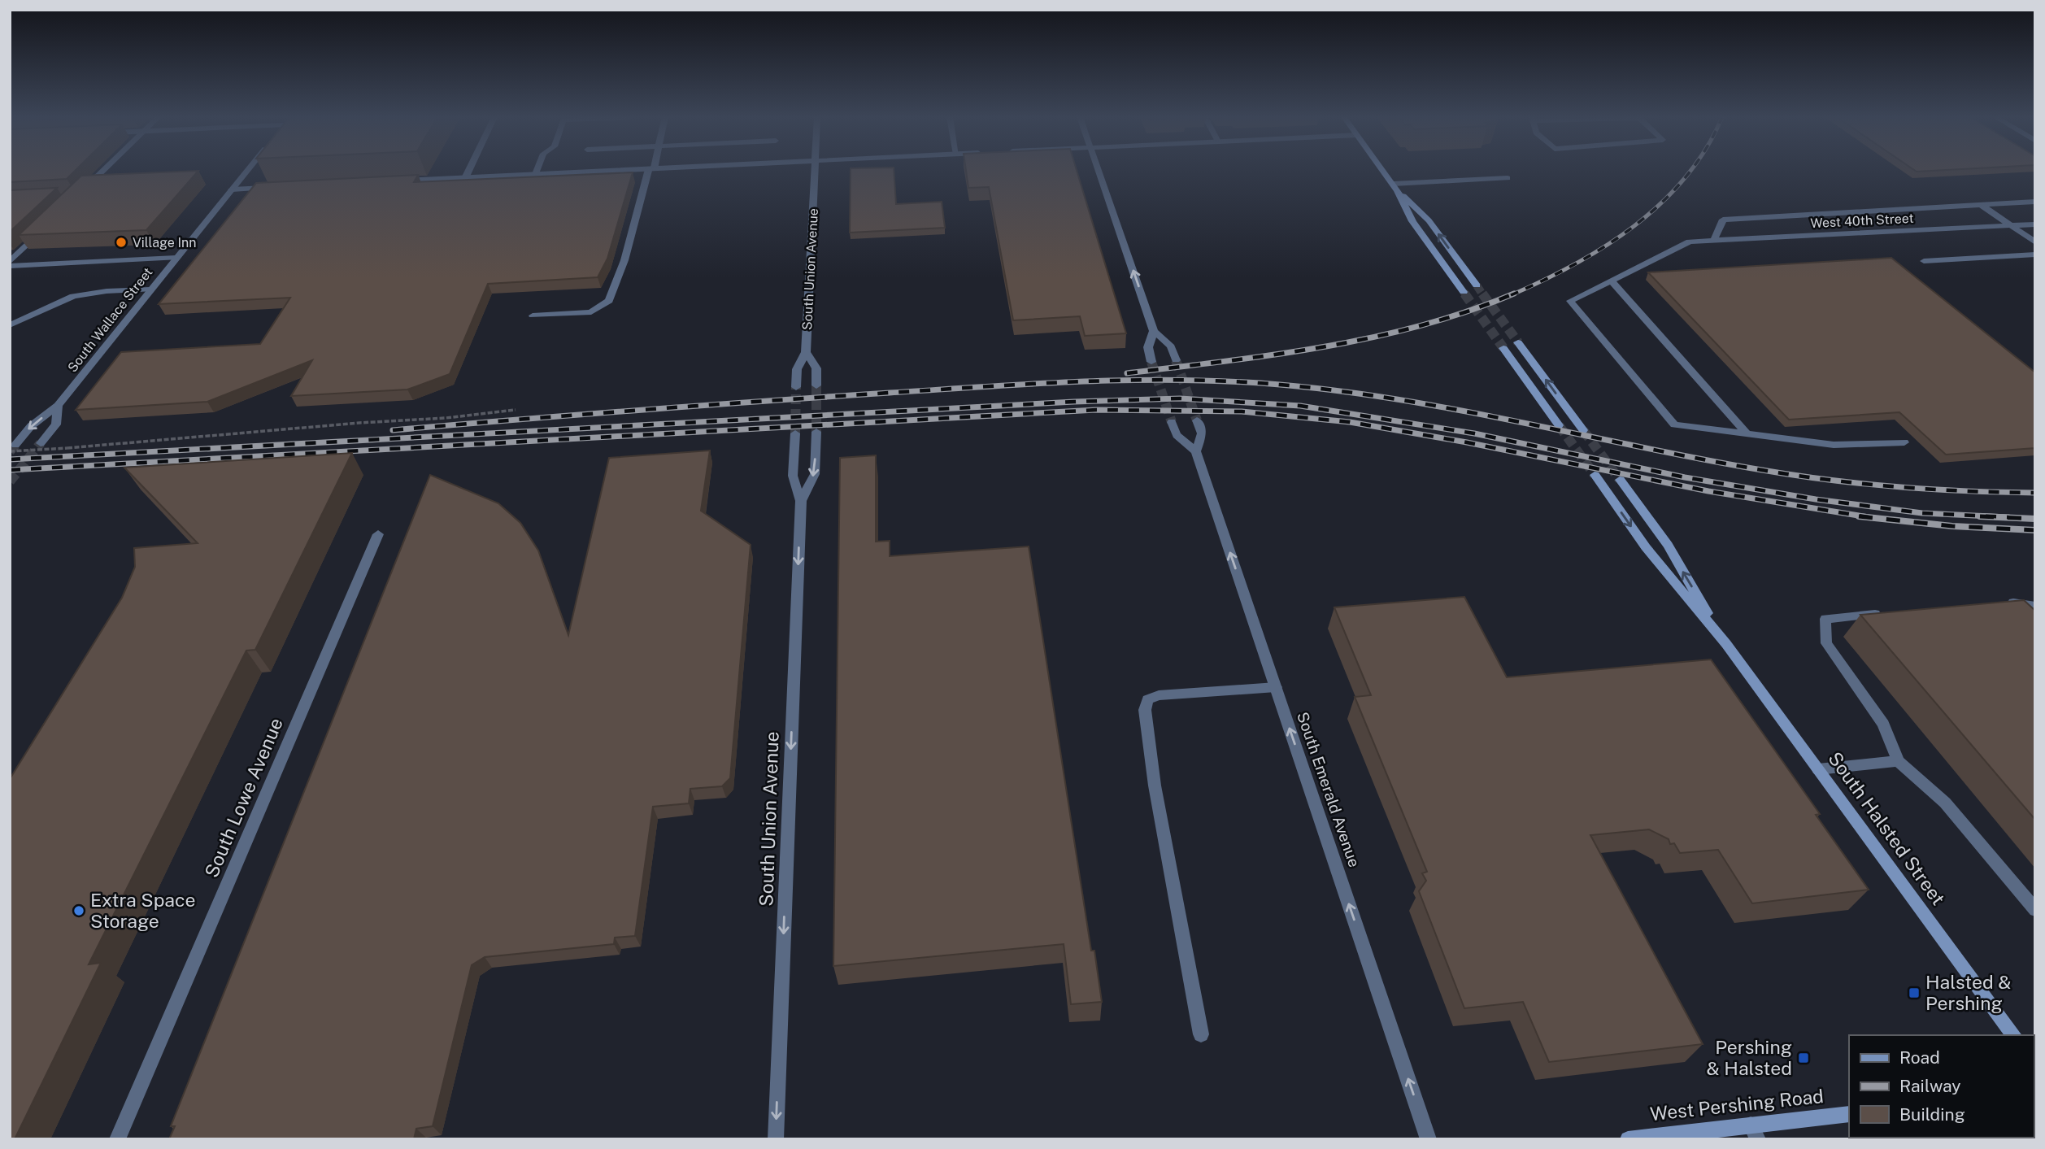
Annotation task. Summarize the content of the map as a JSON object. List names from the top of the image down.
{
  "streets": {
    "main road": ["South Halsted Street", "West Pershing Road"],
    "street": [
      "West 40th Street",
      "South Union Avenue",
      "South Wallace Street",
      "South Emerald Avenue",
      "South Lowe Avenue"
    ]
  },
  "one_way": ["South Union Avenue", "South Emerald Avenue"],
  "places": {
    "other": ["Village Inn", "Extra Space Storage"],
    "transit": ["Halsted & Pershing", "Pershing & Halsted"]
  },
  "legend": ["Road", "Railway", "Building"]
}
